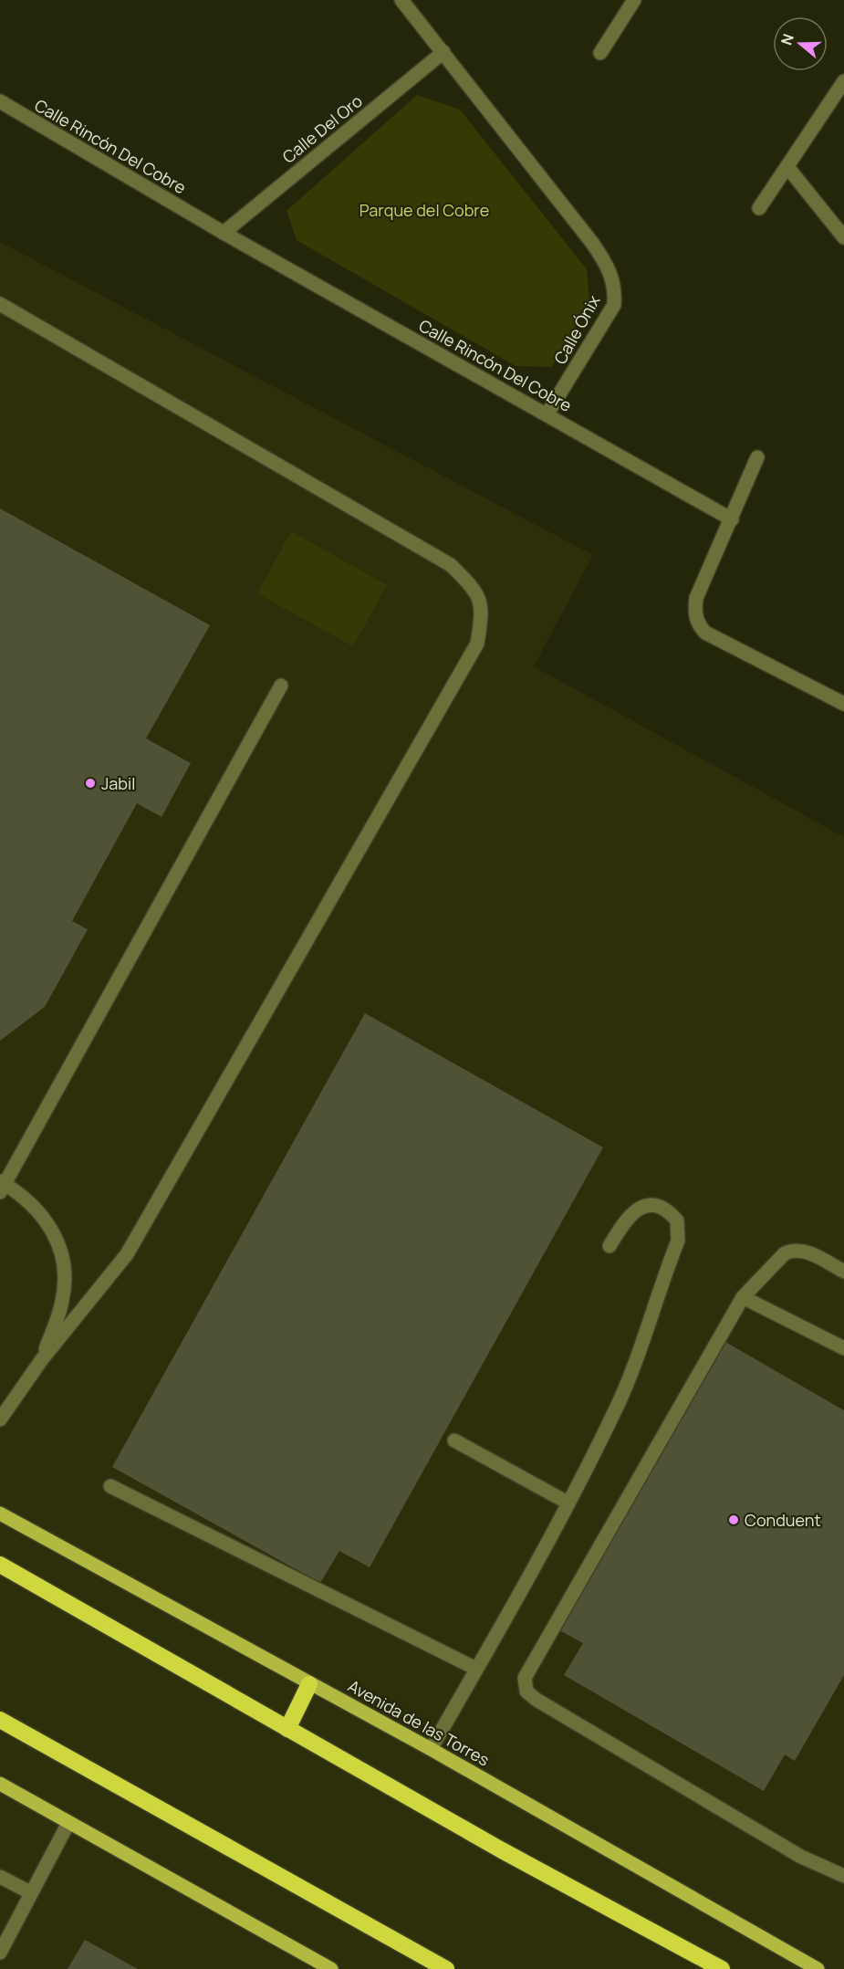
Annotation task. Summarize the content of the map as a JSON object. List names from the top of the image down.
{
  "streets": {
    "main road": ["Avenida de las Torres"],
    "street": ["Calle Del Oro", "Calle Rincón Del Cobre", "Calle Ónix"]
  },
  "crossings": [
    ["Calle Del Oro", "Calle Rincón Del Cobre"],
    ["Calle Del Oro", "Calle Ónix"],
    ["Calle Rincón Del Cobre", "Calle Ónix"]
  ],
  "parks": ["Parque del Cobre"],
  "places": ["Jabil", "Conduent"],
  "north": "left"
}
